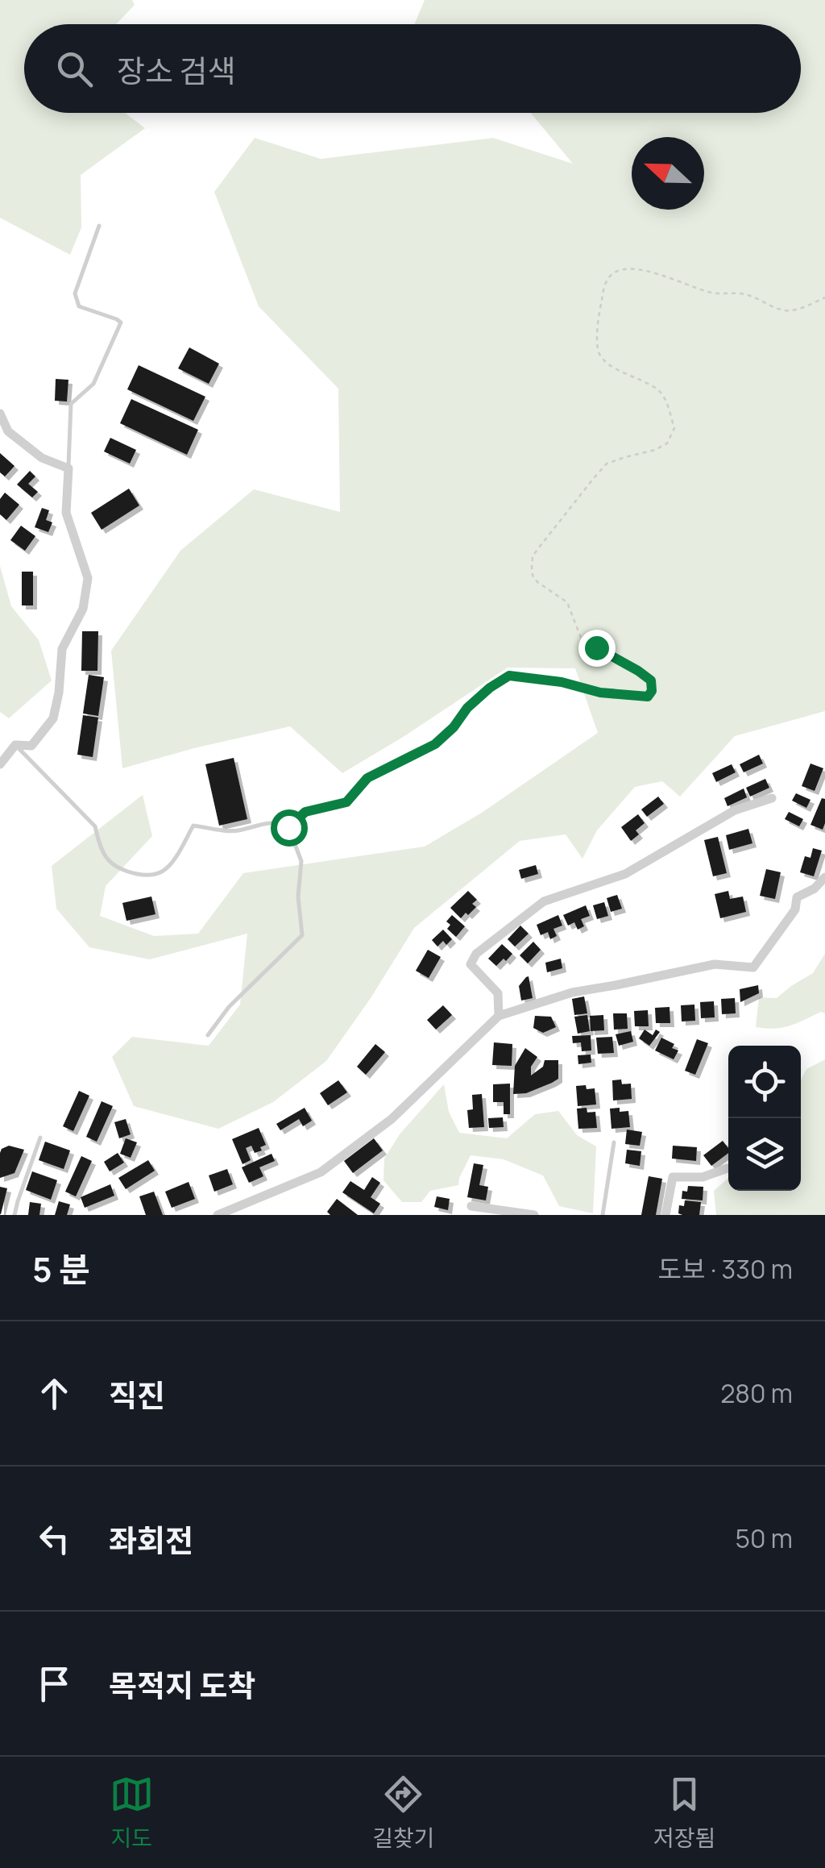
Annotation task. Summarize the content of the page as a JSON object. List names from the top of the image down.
{
  "north": "left",
  "page": {
    "search": "장소 검색",
    "heading": ["5 분", "도보 · 330 m"],
    "list": [
      ["직진", "280 m"],
      ["좌회전", "50 m"],
      "목적지 도착"
    ],
    "nav": ["지도", "길찾기", "저장됨"]
  }
}
